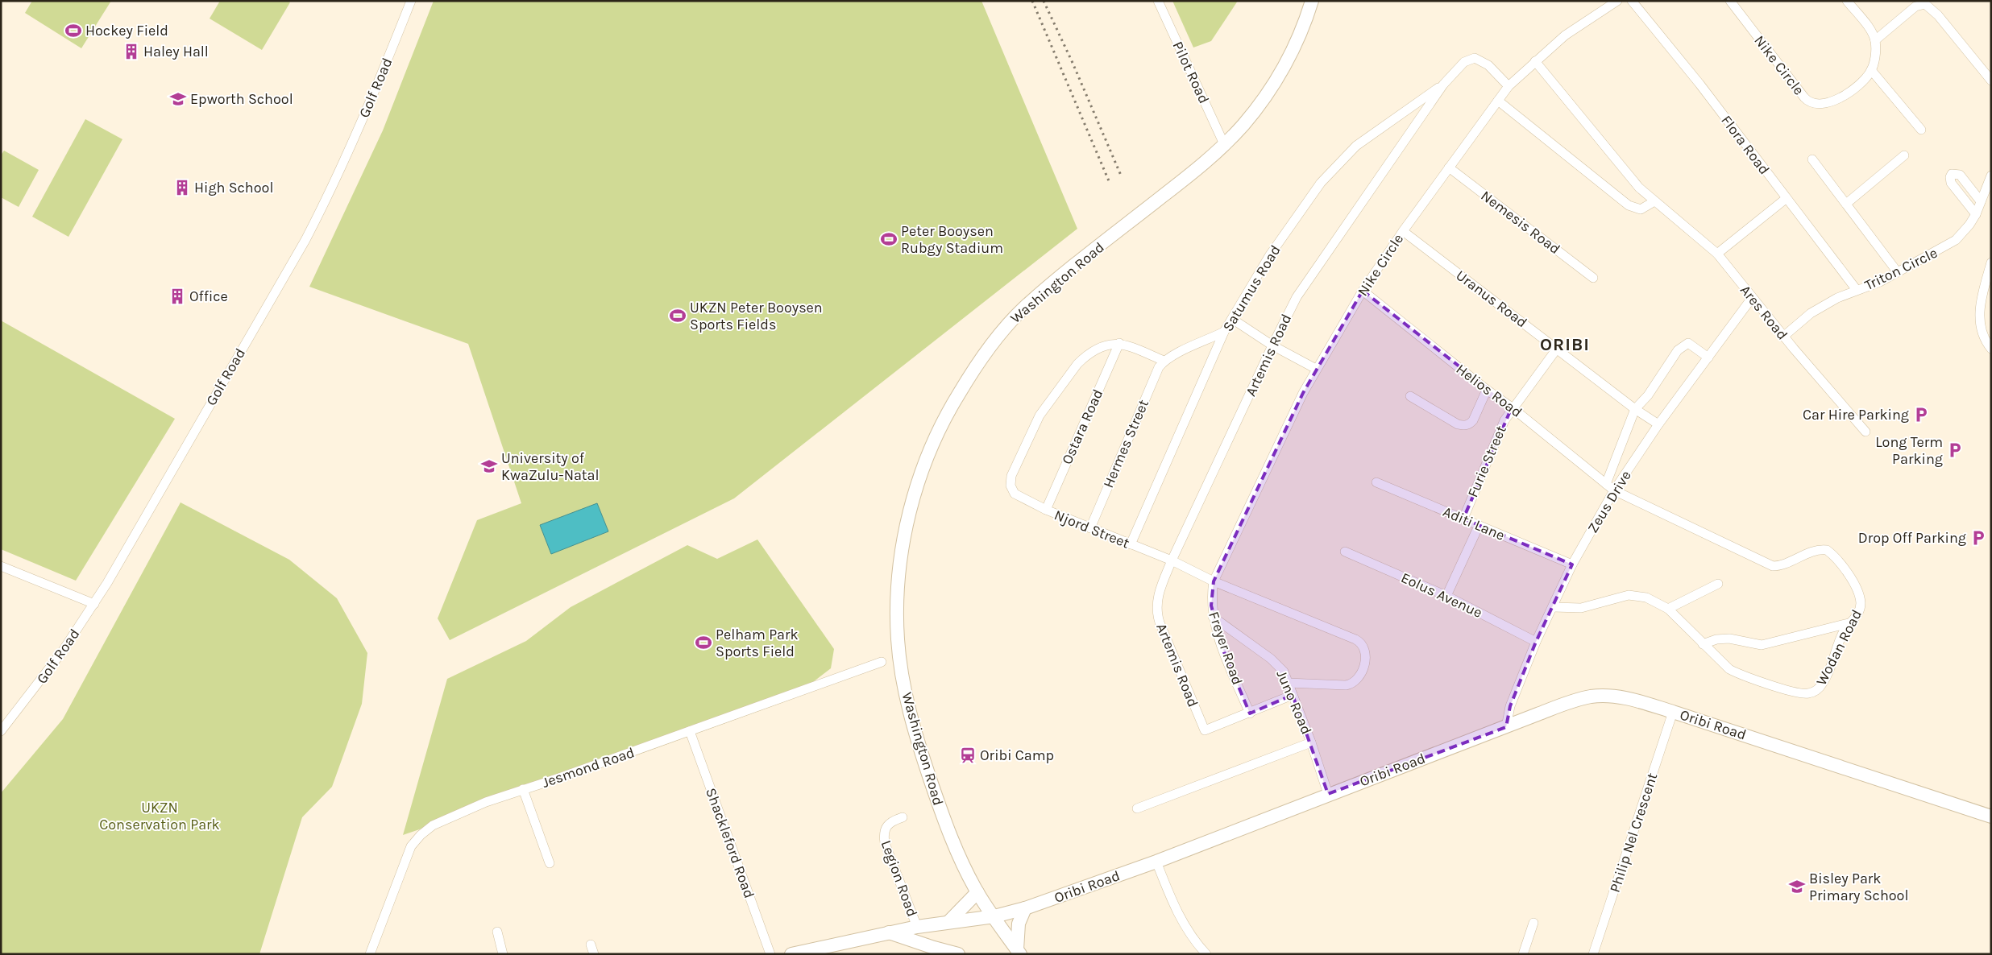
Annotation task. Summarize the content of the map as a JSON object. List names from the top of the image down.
{
  "streets": {
    "main road": ["Washington Road", "Oribi Road"],
    "street": [
      "Nike Circle",
      "Pilot Road",
      "Golf Road",
      "Flora Road",
      "Nemesis Road",
      "Triton Circle",
      "Satumus Road",
      "Uranus Road",
      "Ares Road",
      "Artemis Road",
      "Helios Road",
      "Ostara Road",
      "Hermes Street",
      "Furie Street",
      "Zeus Drive",
      "Aditi Lane",
      "Njord Street",
      "Eolus Avenue",
      "Wodan Road",
      "Freyer Road",
      "Juno Road",
      "Jesmond Road",
      "Philip Nel Crescent",
      "Shackleford Road",
      "Legion Road"
    ]
  },
  "crossings": [
    ["Nike Circle", "Nemesis Road"],
    ["Nike Circle", "Uranus Road"],
    ["Nike Circle", "Ares Road"],
    ["Nike Circle", "Artemis Road"],
    ["Nike Circle", "Helios Road"],
    ["Nike Circle", "Njord Street"],
    ["Nike Circle", "Freyer Road"],
    ["Pilot Road", "Washington Road"],
    ["Flora Road", "Triton Circle"],
    ["Triton Circle", "Ares Road"],
    ["Washington Road", "Oribi Road"],
    ["Satumus Road", "Artemis Road"],
    ["Satumus Road", "Njord Street"],
    ["Uranus Road", "Furie Street"],
    ["Uranus Road", "Zeus Drive"],
    ["Ares Road", "Zeus Drive"],
    ["Artemis Road", "Njord Street"],
    ["Artemis Road", "Freyer Road"],
    ["Helios Road", "Furie Street"],
    ["Helios Road", "Zeus Drive"],
    ["Helios Road", "Wodan Road"],
    ["Ostara Road", "Njord Street"],
    ["Hermes Street", "Njord Street"],
    ["Furie Street", "Aditi Lane"],
    ["Zeus Drive", "Aditi Lane"],
    ["Zeus Drive", "Eolus Avenue"],
    ["Zeus Drive", "Wodan Road"],
    ["Zeus Drive", "Oribi Road"],
    ["Njord Street", "Freyer Road"],
    ["Njord Street", "Juno Road"],
    ["Freyer Road", "Juno Road"],
    ["Juno Road", "Oribi Road"],
    ["Oribi Road", "Philip Nel Crescent"],
    ["Oribi Road", "Legion Road"],
    ["Jesmond Road", "Shackleford Road"]
  ],
  "districts": ["ORIBI"],
  "parks": ["UKZN Conservation Park"],
  "places": {
    "sports": [
      "Hockey Field",
      "Peter Booysen Rubgy Stadium",
      "UKZN Peter Booysen Sports Fields",
      "Pelham Park Sports Field"
    ],
    "building": ["Haley Hall", "High School", "Office"],
    "school or university": ["Epworth School", "University of KwaZulu-Natal", "Bisley Park Primary School"],
    "parking": ["Car Hire Parking", "Long Term Parking", "Drop Off Parking"],
    "station": ["Oribi Camp"]
  }
}
